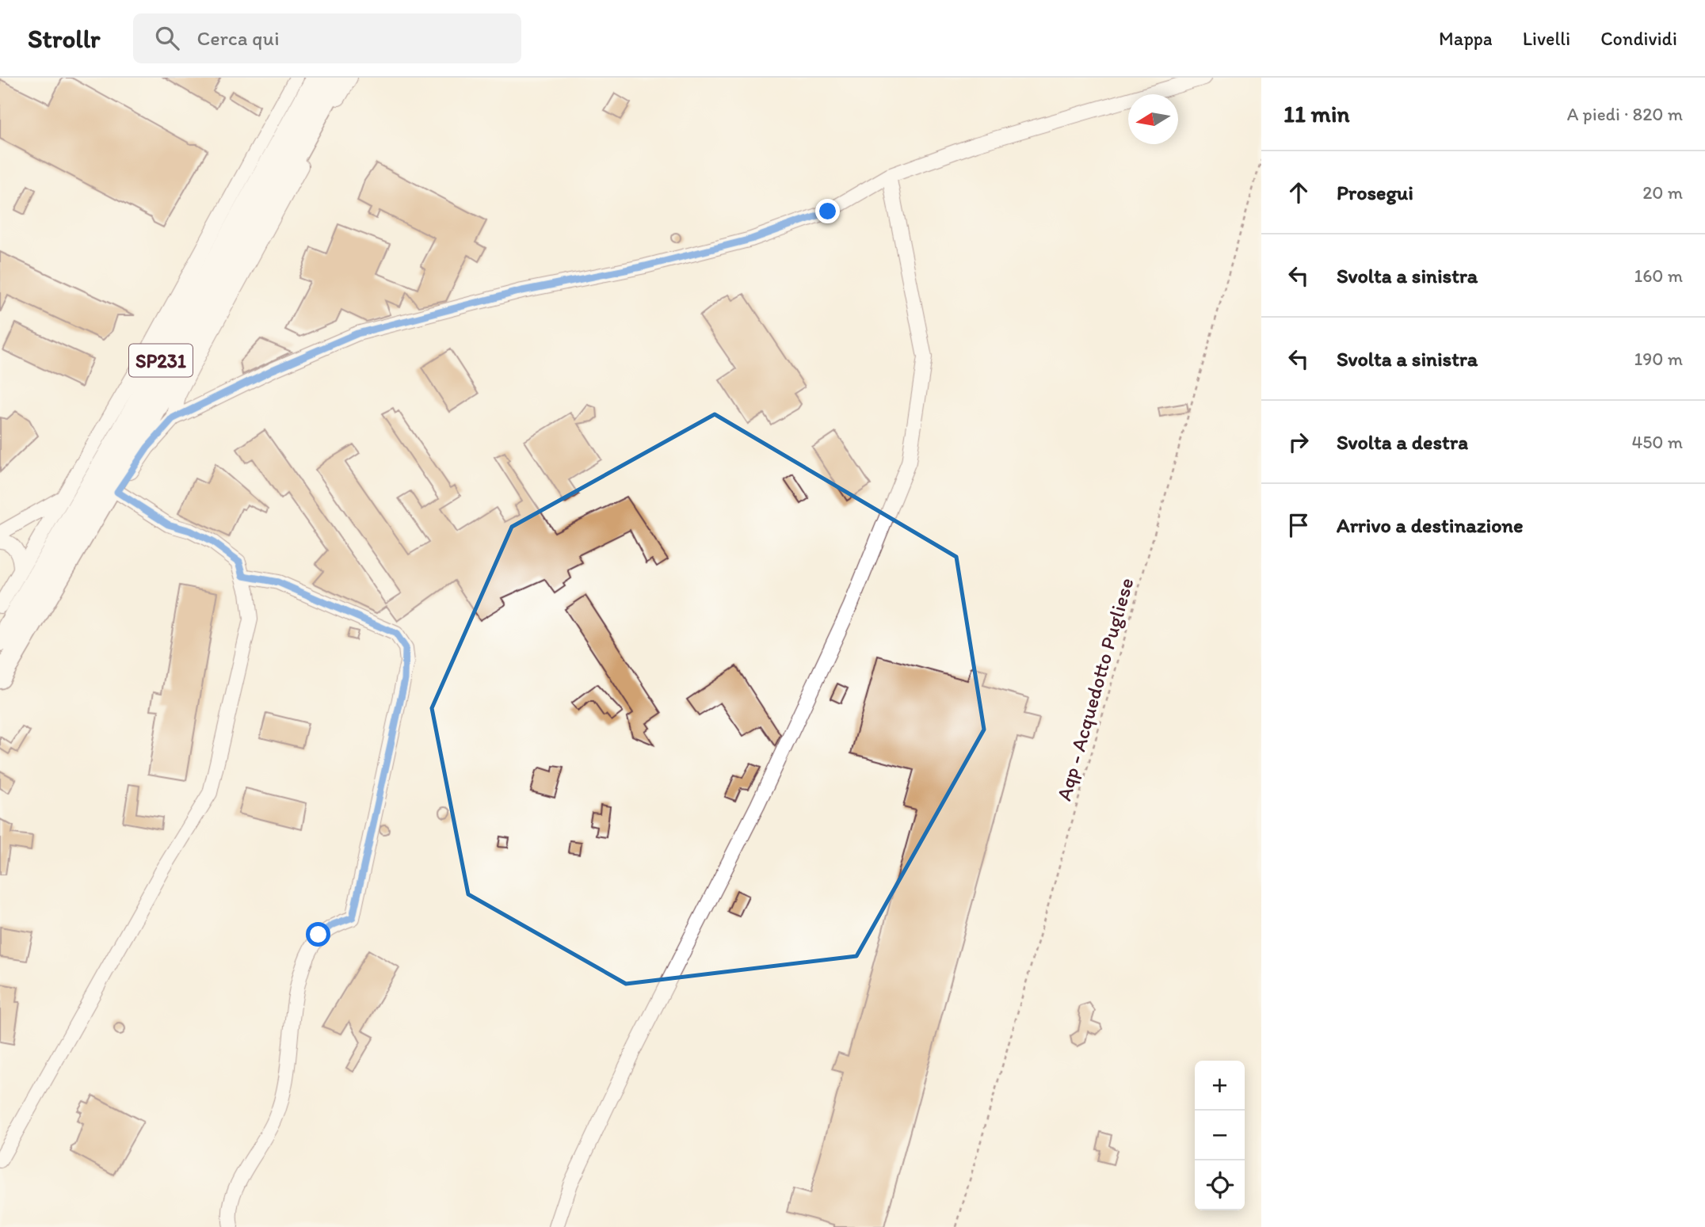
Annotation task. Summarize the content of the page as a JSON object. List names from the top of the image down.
{
  "streets": {
    "highway": ["SP231"],
    "path": ["Aqp - Acquedotto Pugliese"]
  },
  "north": "left",
  "page": {
    "header": "Strollr",
    "search": "Cerca qui",
    "nav": ["Mappa", "Livelli", "Condividi"],
    "heading": ["11 min", "A piedi · 820 m"],
    "list": [
      ["Prosegui", "20 m"],
      ["Svolta a sinistra", "160 m"],
      ["Svolta a sinistra", "190 m"],
      ["Svolta a destra", "450 m"],
      "Arrivo a destinazione"
    ],
    "map_buttons": ["+", "−"]
  }
}
